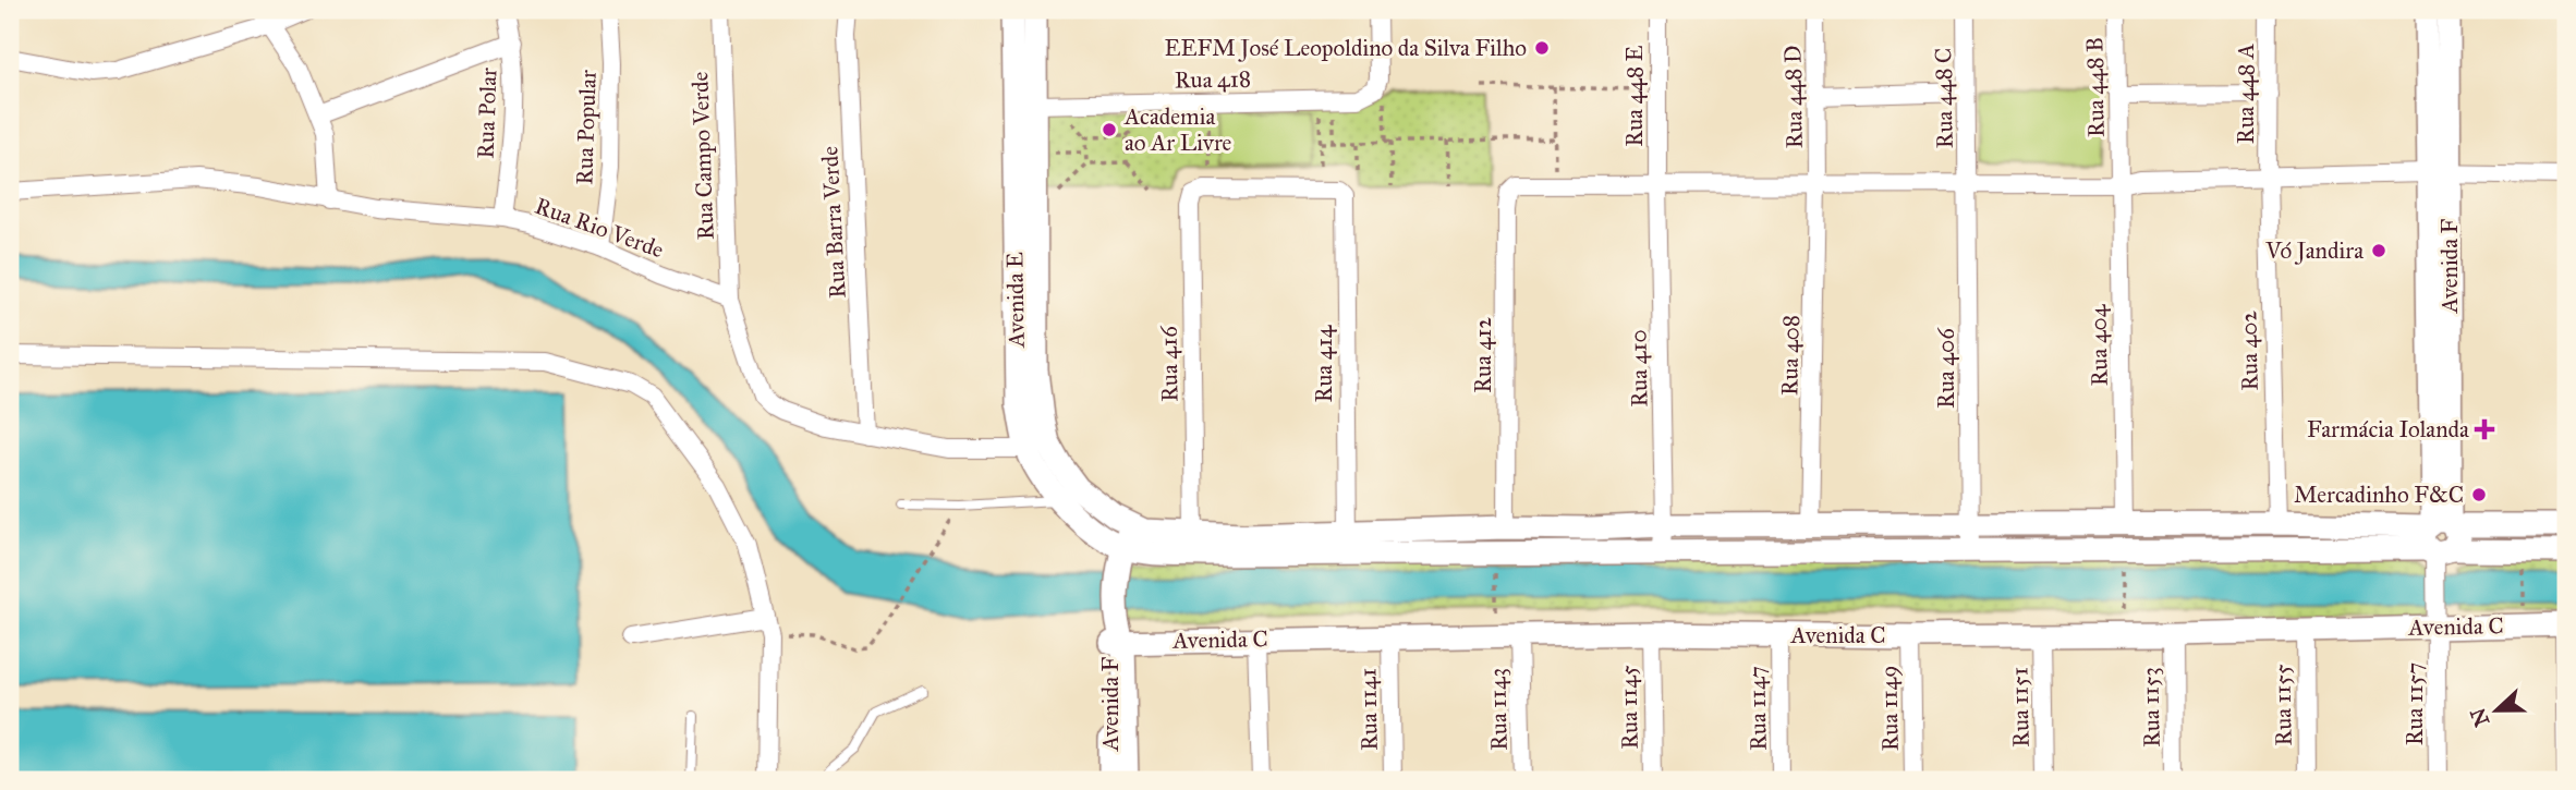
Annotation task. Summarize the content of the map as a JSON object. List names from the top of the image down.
{
  "streets": {
    "street": [
      "Rua 418",
      "Rua 448 B",
      "Rua 448 A",
      "Rua 448 E",
      "Rua 448 D",
      "Rua 448 C",
      "Rua Polar",
      "Rua Popular",
      "Rua Campo Verde",
      "Rua Barra Verde",
      "Rua Rio Verde",
      "Avenida F",
      "Avenida E",
      "Rua 404",
      "Rua 402",
      "Rua 412",
      "Rua 408",
      "Rua 416",
      "Rua 414",
      "Rua 410",
      "Rua 406",
      "Avenida C",
      "Rua 1157",
      "Rua 1155",
      "Rua 1145",
      "Rua 1151",
      "Rua 1153",
      "Rua 1147",
      "Rua 1149",
      "Rua 1141",
      "Rua 1143"
    ]
  },
  "crossings": [
    ["Rua 418", "Avenida E"],
    ["Rua 448 B", "Rua 404"],
    ["Rua 448 A", "Rua 402"],
    ["Rua 448 E", "Rua 410"],
    ["Rua 448 D", "Rua 408"],
    ["Rua 448 C", "Rua 406"],
    ["Rua Polar", "Rua Rio Verde"],
    ["Rua Popular", "Rua Rio Verde"],
    ["Rua Campo Verde", "Rua Rio Verde"],
    ["Avenida F", "Avenida C"],
    ["Avenida F", "Rua 1157"],
    ["Rua 416", "Rua 414"],
    ["Avenida C", "Rua 1157"],
    ["Avenida C", "Rua 1155"],
    ["Avenida C", "Rua 1145"],
    ["Avenida C", "Rua 1151"],
    ["Avenida C", "Rua 1153"],
    ["Avenida C", "Rua 1147"],
    ["Avenida C", "Rua 1149"],
    ["Avenida C", "Rua 1141"],
    ["Avenida C", "Rua 1143"]
  ],
  "places": {
    "other": [
      "EEFM José Leopoldino da Silva Filho",
      "Academia ao Ar Livre",
      "Vó Jandira",
      "Mercadinho F&C"
    ],
    "health": ["Farmácia Iolanda"]
  },
  "north": "left"
}
